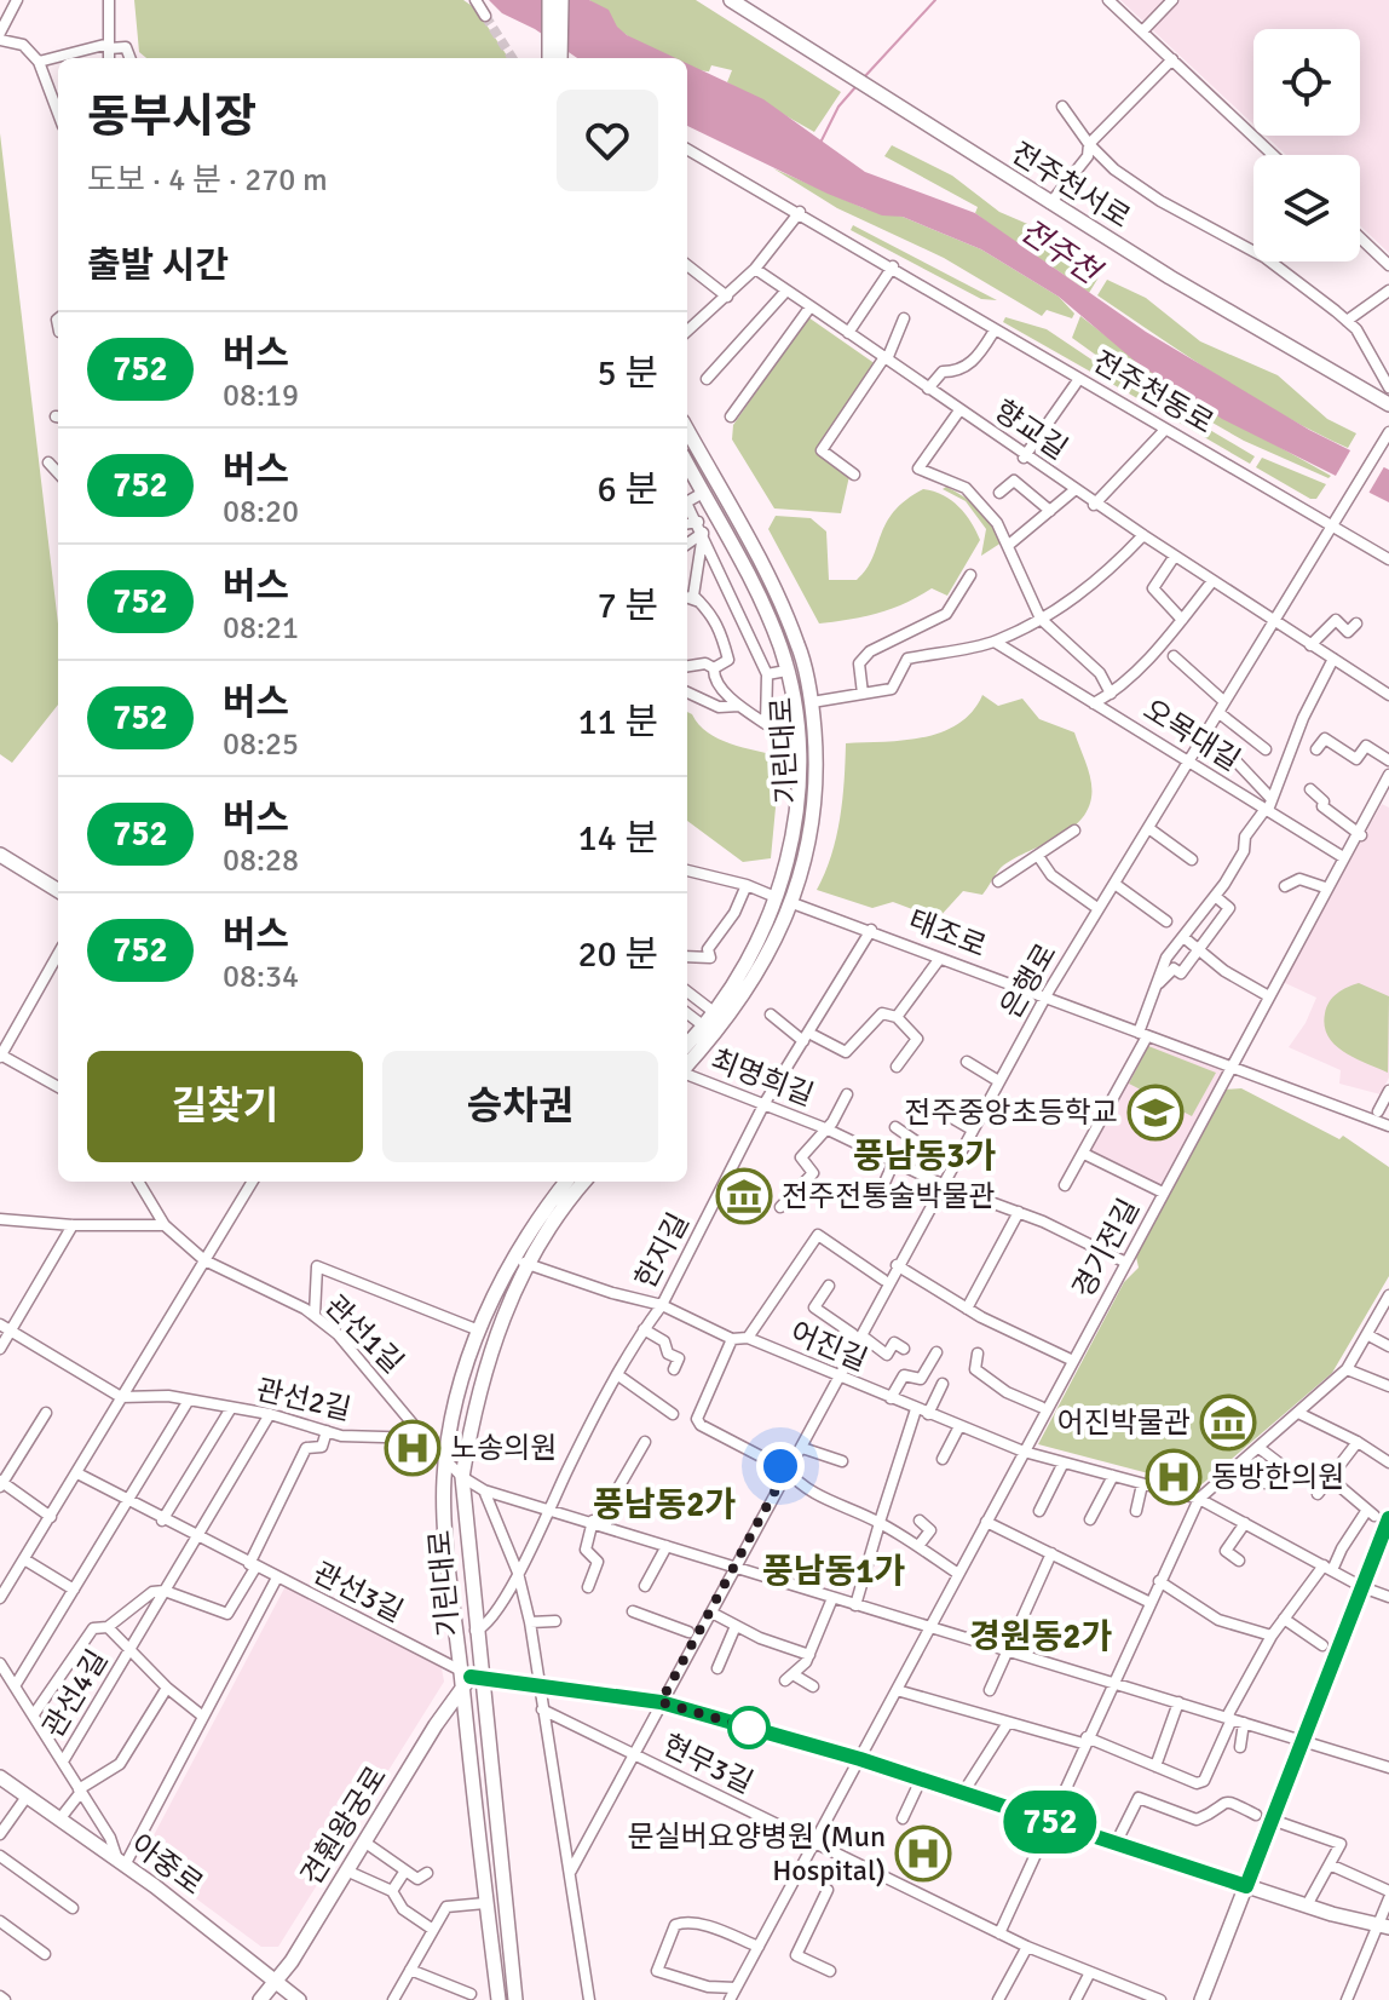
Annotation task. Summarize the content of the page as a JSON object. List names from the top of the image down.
{
  "streets": {
    "street": [
      "전주천서로",
      "전주천동로",
      "향교길",
      "오목대길",
      "기린대로",
      "태조로",
      "은행로",
      "최명희길",
      "경기전길",
      "한지길",
      "관선1길",
      "어진길",
      "관선2길",
      "관선3길",
      "관선4길",
      "현무3길",
      "견훤왕궁로",
      "아중로"
    ]
  },
  "crossings": [
    ["전주천동로", "향교길"],
    ["전주천동로", "은행로"],
    ["향교길", "오목대길"],
    ["향교길", "은행로"],
    ["오목대길", "은행로"],
    ["오목대길", "경기전길"],
    ["기린대로", "태조로"],
    ["기린대로", "한지길"],
    ["기린대로", "관선1길"],
    ["기린대로", "관선3길"],
    ["기린대로", "견훤왕궁로"],
    ["태조로", "은행로"],
    ["태조로", "경기전길"],
    ["태조로", "한지길"],
    ["은행로", "최명희길"],
    ["은행로", "관선1길"],
    ["은행로", "어진길"],
    ["은행로", "현무3길"],
    ["최명희길", "경기전길"],
    ["최명희길", "한지길"],
    ["경기전길", "관선1길"],
    ["경기전길", "어진길"],
    ["경기전길", "현무3길"],
    ["한지길", "관선1길"],
    ["관선1길", "관선2길"],
    ["관선2길", "관선3길"],
    ["관선3길", "관선4길"],
    ["관선3길", "견훤왕궁로"],
    ["관선3길", "아중로"],
    ["관선4길", "아중로"],
    ["견훤왕궁로", "아중로"]
  ],
  "districts": [
    "풍남동3가",
    "풍남동2가",
    "풍남동1가",
    "경원동2가"
  ],
  "water": ["전주천"],
  "places": {
    "school or university": ["전주중앙초등학교"],
    "museum": ["전주전통술박물관", "어진박물관"],
    "hospital": ["노송의원", "동방한의원", "문실버요양병원 (Mun Hospital)"]
  },
  "lines": ["bus line 752"],
  "page": {
    "on_map": "752",
    "heading": [
      ["동부시장", "도보 · 4 분 · 270 m"],
      "출발 시간"
    ],
    "list": [
      {
        "mark": "752",
        "name": "버스",
        "note": "08:19",
        "value": "5 분"
      },
      {
        "mark": "752",
        "name": "버스",
        "note": "08:20",
        "value": "6 분"
      },
      {
        "mark": "752",
        "name": "버스",
        "note": "08:21",
        "value": "7 분"
      },
      {
        "mark": "752",
        "name": "버스",
        "note": "08:25",
        "value": "11 분"
      },
      {
        "mark": "752",
        "name": "버스",
        "note": "08:28",
        "value": "14 분"
      },
      {
        "mark": "752",
        "name": "버스",
        "note": "08:34",
        "value": "20 분"
      }
    ],
    "buttons": ["길찾기", "승차권"]
  }
}
